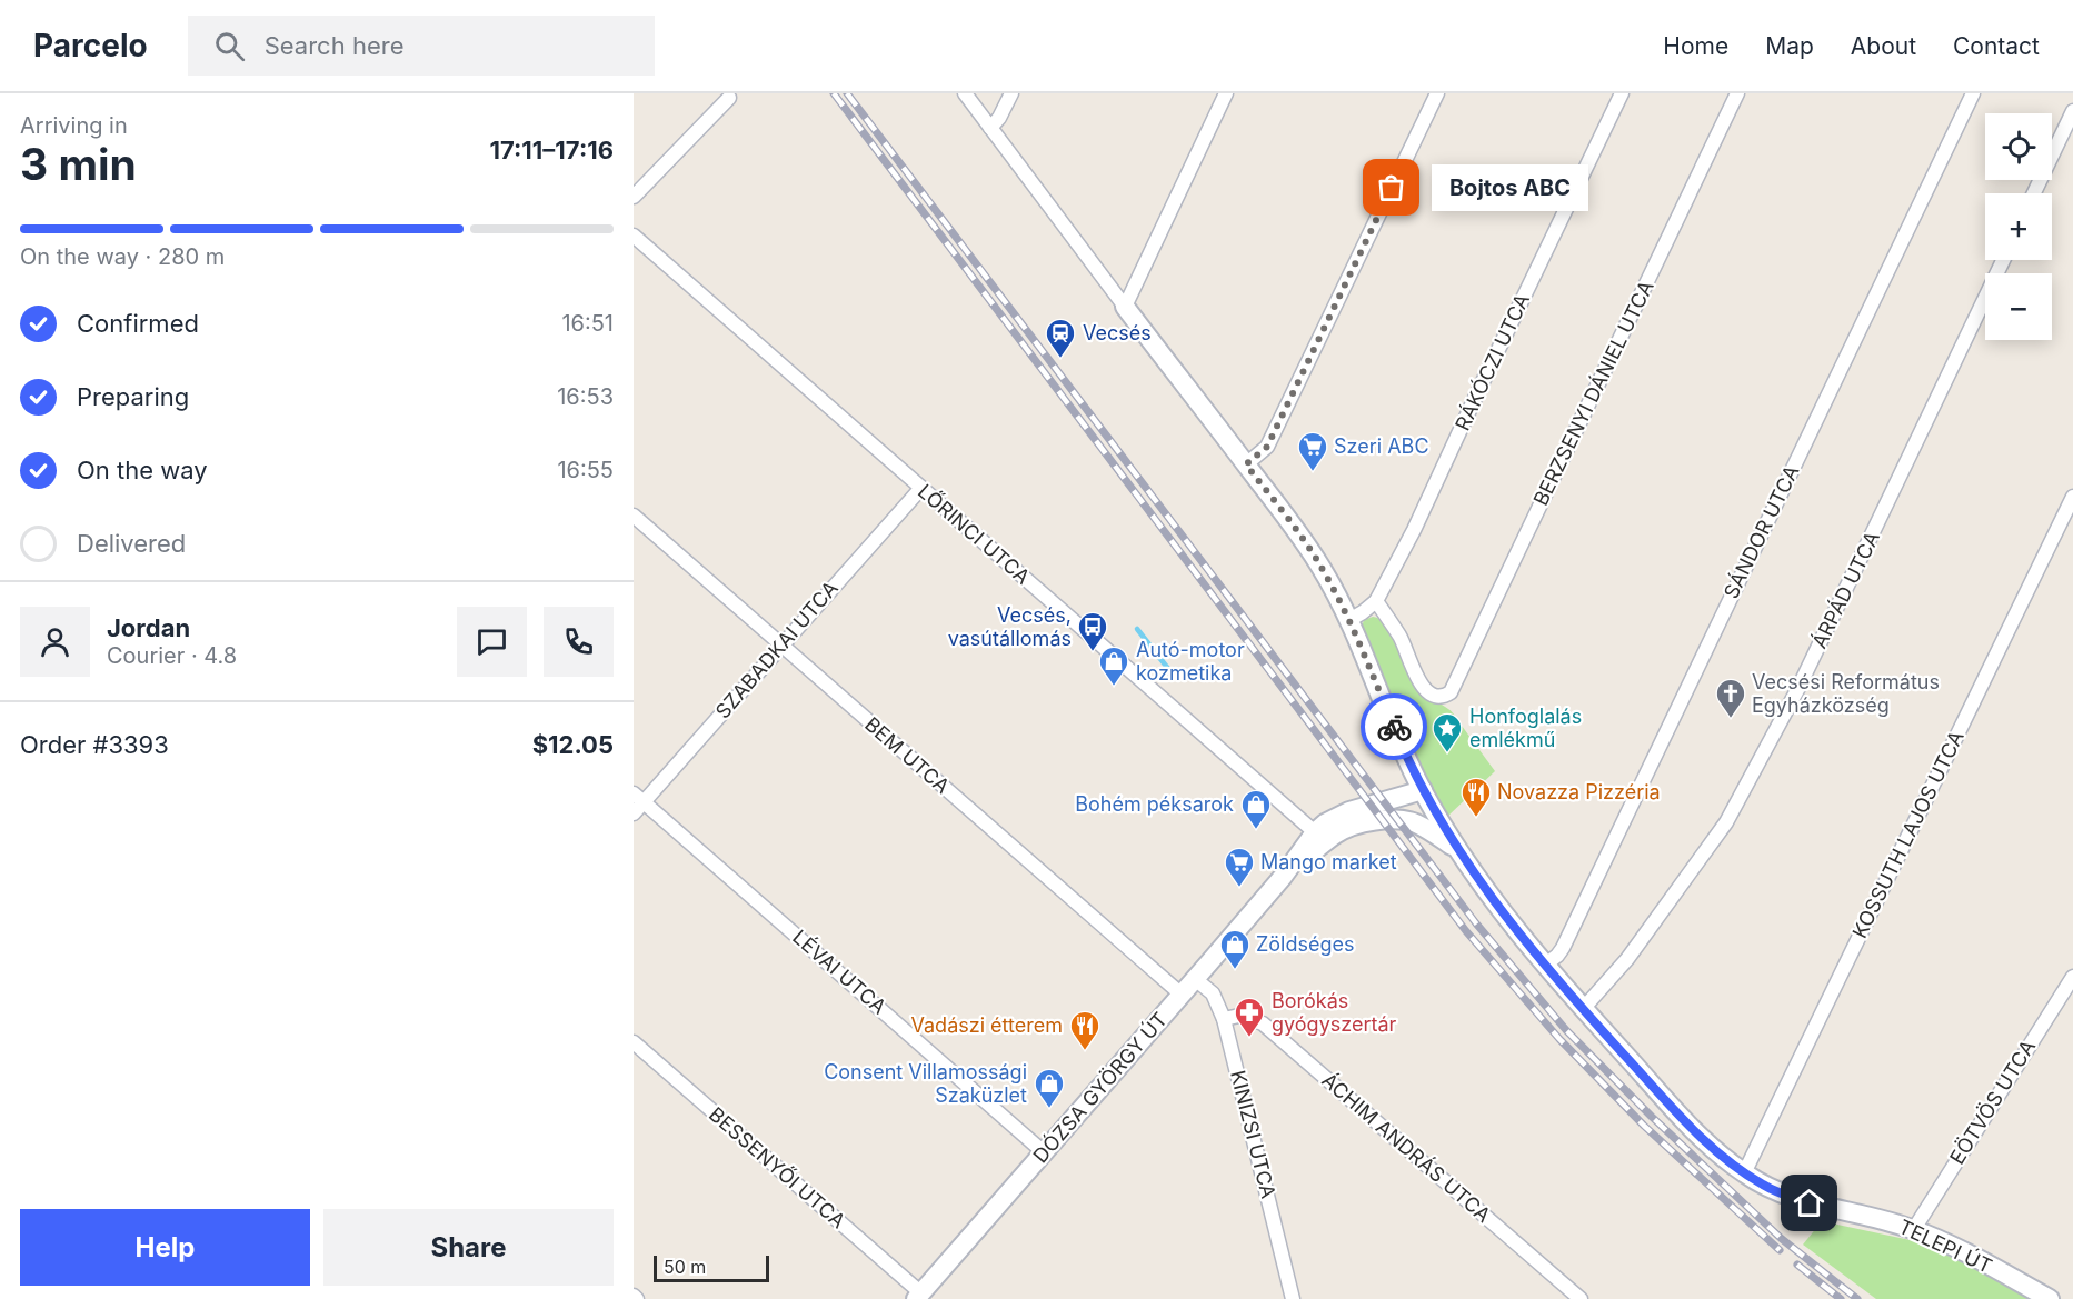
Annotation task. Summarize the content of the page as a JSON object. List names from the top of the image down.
{
  "streets": {
    "main road": ["DÓZSA GYÖRGY ÚT", "TELEPI ÚT"],
    "street": [
      "RÁKÓCZI UTCA",
      "BERZSENYI DÁNIEL UTCA",
      "SÁNDOR UTCA",
      "LŐRINCI UTCA",
      "ÁRPÁD UTCA",
      "SZABADKAI UTCA",
      "BEM UTCA",
      "KOSSUTH LAJOS UTCA",
      "LÉVAI UTCA",
      "EÖTVÖS UTCA",
      "KINIZSI UTCA",
      "ÁCHIM ANDRÁS UTCA",
      "BESSENYŐI UTCA"
    ]
  },
  "crossings": [
    ["RÁKÓCZI UTCA", "BERZSENYI DÁNIEL UTCA"],
    ["RÁKÓCZI UTCA", "TELEPI ÚT"],
    ["SÁNDOR UTCA", "TELEPI ÚT"],
    ["LŐRINCI UTCA", "SZABADKAI UTCA"],
    ["LŐRINCI UTCA", "DÓZSA GYÖRGY ÚT"],
    ["ÁRPÁD UTCA", "TELEPI ÚT"],
    ["SZABADKAI UTCA", "BEM UTCA"],
    ["SZABADKAI UTCA", "LÉVAI UTCA"],
    ["BEM UTCA", "DÓZSA GYÖRGY ÚT"],
    ["KOSSUTH LAJOS UTCA", "TELEPI ÚT"],
    ["LÉVAI UTCA", "DÓZSA GYÖRGY ÚT"],
    ["DÓZSA GYÖRGY ÚT", "KINIZSI UTCA"],
    ["DÓZSA GYÖRGY ÚT", "BESSENYŐI UTCA"],
    ["DÓZSA GYÖRGY ÚT", "TELEPI ÚT"],
    ["EÖTVÖS UTCA", "TELEPI ÚT"],
    ["KINIZSI UTCA", "ÁCHIM ANDRÁS UTCA"]
  ],
  "places": {
    "other": ["Bojtos ABC"],
    "station": ["Vecsés"],
    "supermarket": ["Szeri ABC", "Mango market"],
    "bus stop": ["Vecsés, vasútállomás"],
    "shop": [
      "Autó-motor kozmetika",
      "Bohém péksarok",
      "Zöldséges",
      "Consent Villamossági Szaküzlet"
    ],
    "church": ["Vecsési Református Egyházközség"],
    "place": ["Honfoglalás emlékmű"],
    "restaurant": ["Novazza Pizzéria", "Vadászi étterem"],
    "pharmacy": ["Borókás gyógyszertár"]
  },
  "scale_bar": "50 m",
  "page": {
    "header": "Parcelo",
    "search": "Search here",
    "nav": [
      "Home",
      "Map",
      "About",
      "Contact"
    ],
    "heading": ["3 min", "Arriving in", "17:11–17:16"],
    "panel": [
      "Jordan",
      "Courier · 4.8",
      "Order #3393",
      "$12.05"
    ],
    "map_buttons": ["+", "−"],
    "bubble": "Bojtos ABC",
    "bar": "On the way · 280 m",
    "list": [
      ["Confirmed", "16:51"],
      ["Preparing", "16:53"],
      ["On the way", "16:55"],
      "Delivered"
    ],
    "buttons": ["Help", "Share"],
    "scale": "50 m"
  }
}
